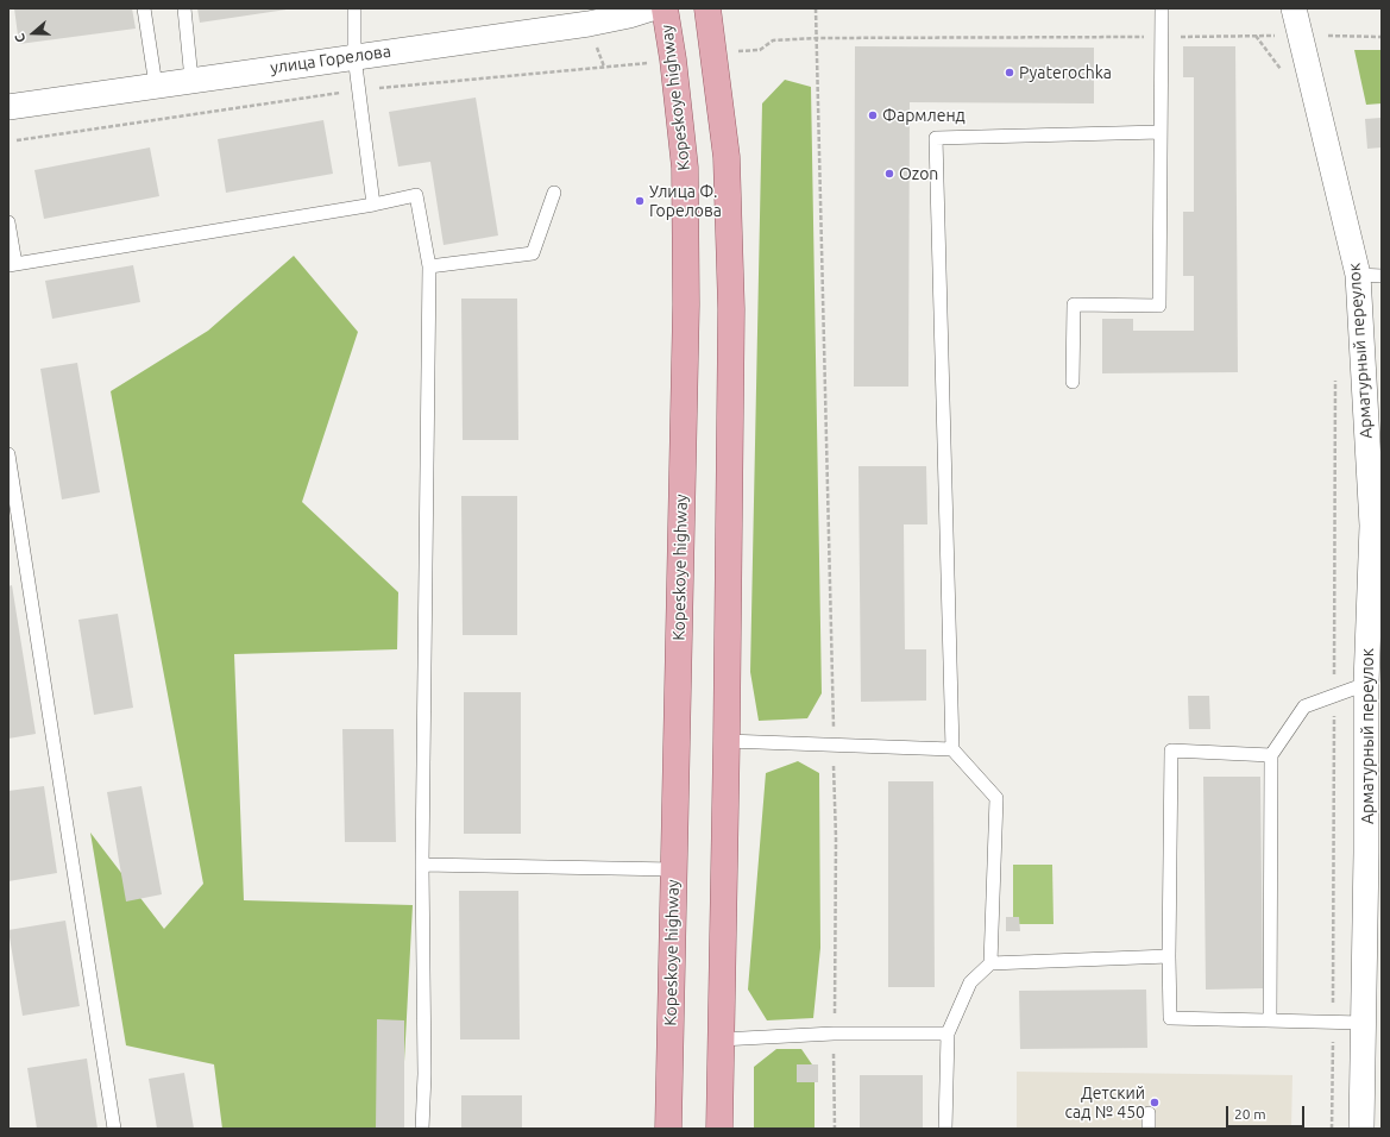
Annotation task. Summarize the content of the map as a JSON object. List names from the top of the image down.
{
  "streets": {
    "main road": ["Kopeskoye highway"],
    "street": ["улица Горелова", "Арматурный переулок"]
  },
  "places": [
    "Pyaterochka",
    "Фармленд",
    "Ozon",
    "Улица Ф. Горелова",
    "Детский сад № 450"
  ],
  "scale_bar": "20 m",
  "north": "left"
}
